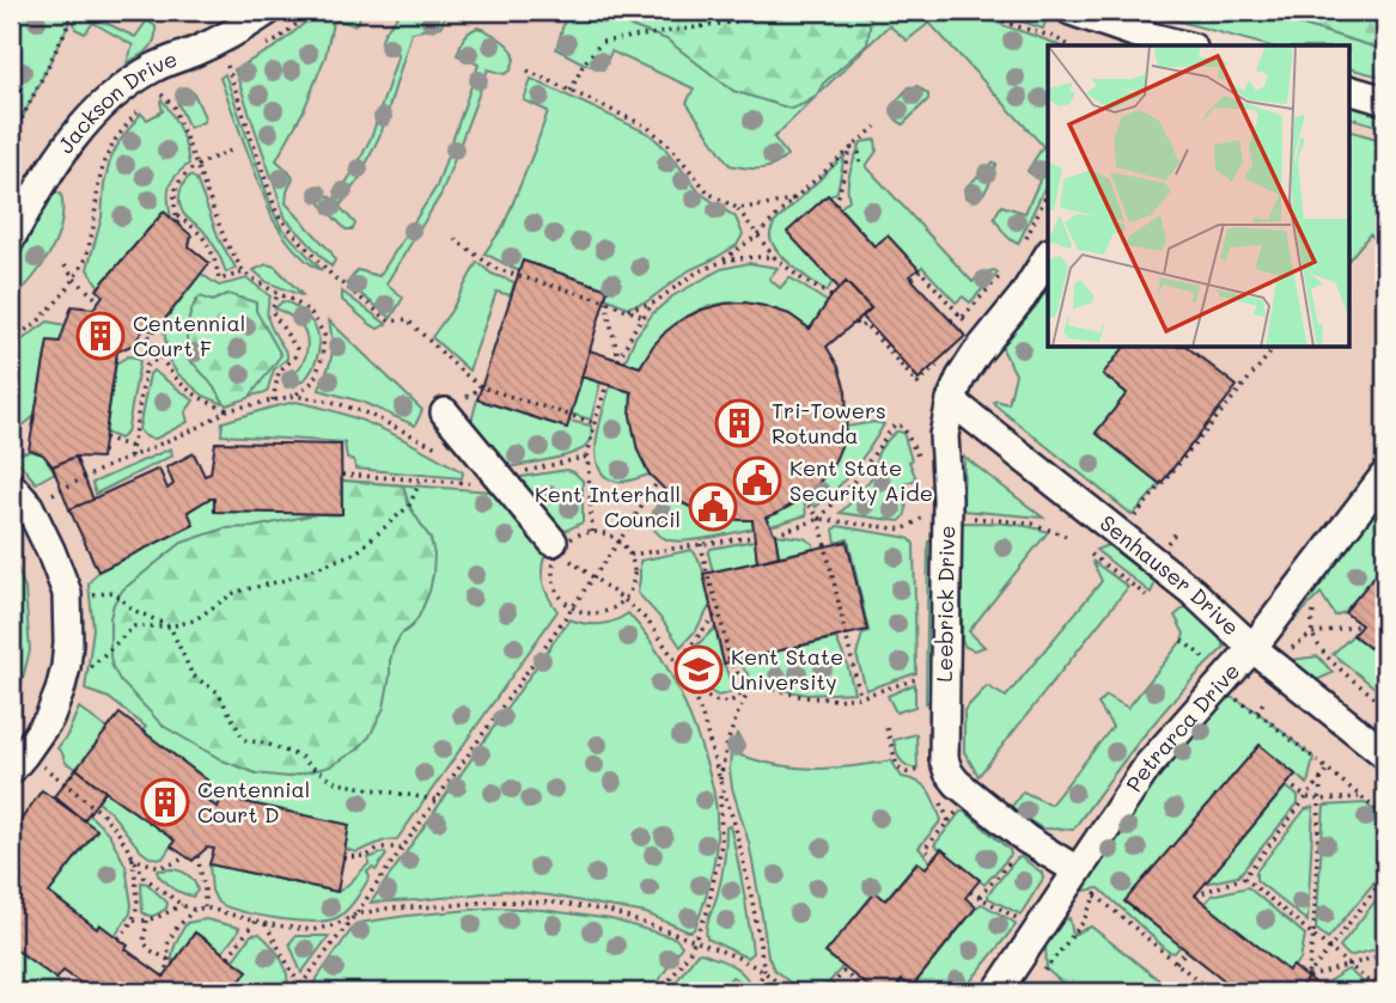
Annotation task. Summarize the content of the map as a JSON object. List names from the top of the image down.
{
  "streets": {
    "street": [
      "Jackson Drive",
      "Senhauser Drive",
      "Leebrick Drive",
      "Petrarca Drive"
    ]
  },
  "crossings": [
    ["Senhauser Drive", "Leebrick Drive"],
    ["Senhauser Drive", "Petrarca Drive"],
    ["Leebrick Drive", "Petrarca Drive"]
  ],
  "places": {
    "building": ["Centennial Court F", "Tri-Towers Rotunda", "Centennial Court D"],
    "public building": ["Kent State Security Aide", "Kent Interhall Council"],
    "school or university": ["Kent State University"]
  }
}
